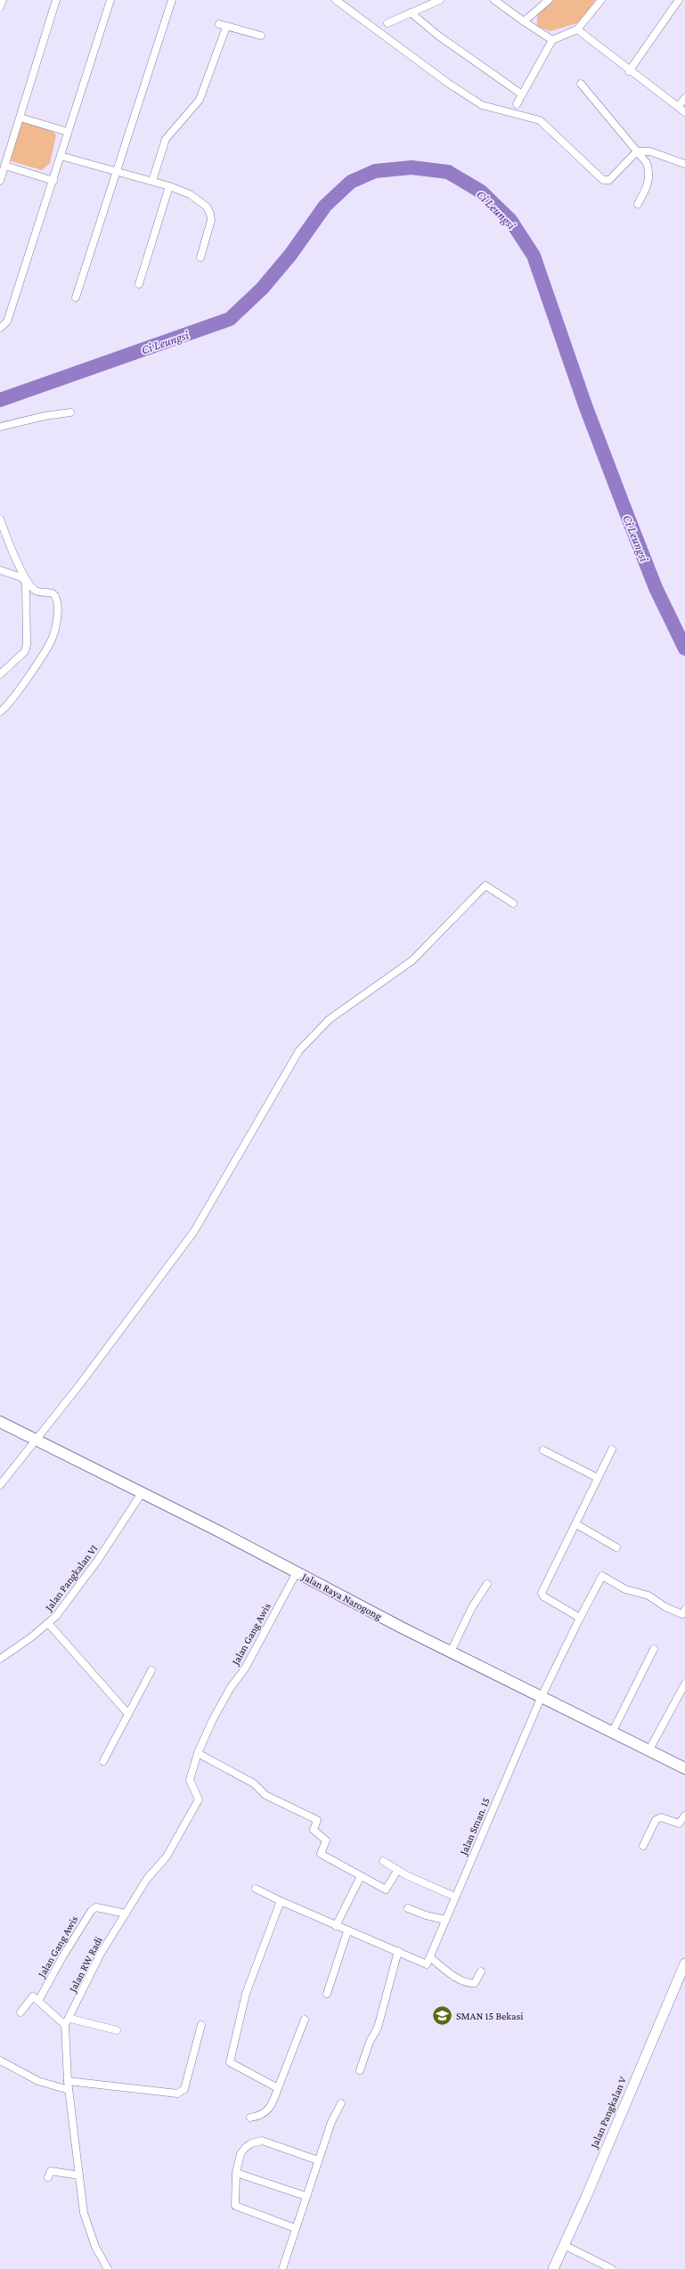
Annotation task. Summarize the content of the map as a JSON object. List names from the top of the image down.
{
  "streets": {
    "main road": ["Jalan Raya Narogong"],
    "street": [
      "Jalan Pangkalan VI",
      "Jalan Gang Awis",
      "Jalan Sman. 15",
      "Jalan RW Radi",
      "Jalan Pangkalan V"
    ]
  },
  "crossings": [
    ["Jalan Pangkalan VI", "Jalan Raya Narogong"],
    ["Jalan Raya Narogong", "Jalan Gang Awis"],
    ["Jalan Raya Narogong", "Jalan Sman. 15"],
    ["Jalan Gang Awis", "Jalan RW Radi"]
  ],
  "water": ["Ci Leungsi"],
  "places": {
    "school or university": ["SMAN 15 Bekasi"]
  }
}
